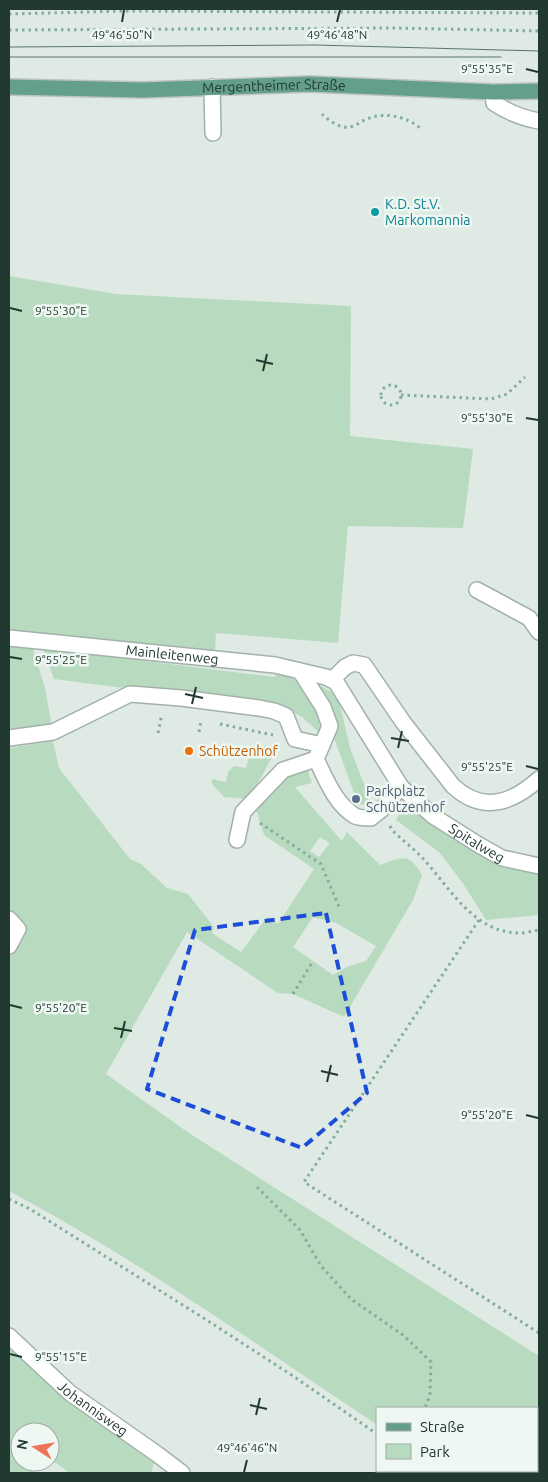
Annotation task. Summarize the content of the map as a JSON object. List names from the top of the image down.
{
  "streets": {
    "main road": ["Mergentheimer Straße"],
    "street": ["Mainleitenweg", "Spitalweg", "Johannisweg"]
  },
  "crossings": [
    ["Mainleitenweg", "Spitalweg"]
  ],
  "places": ["K.D. St.V. Markomannia", "Schützenhof", "Parkplatz Schützenhof"],
  "legend": ["Straße", "Park"],
  "north": "left",
  "coordinates": [
    "49°46'50\"N",
    "49°46'48\"N",
    "9°55'35\"E",
    "9°55'30\"E",
    "9°55'25\"E",
    "9°55'20\"E",
    "9°55'15\"E",
    "49°46'46\"N"
  ]
}
